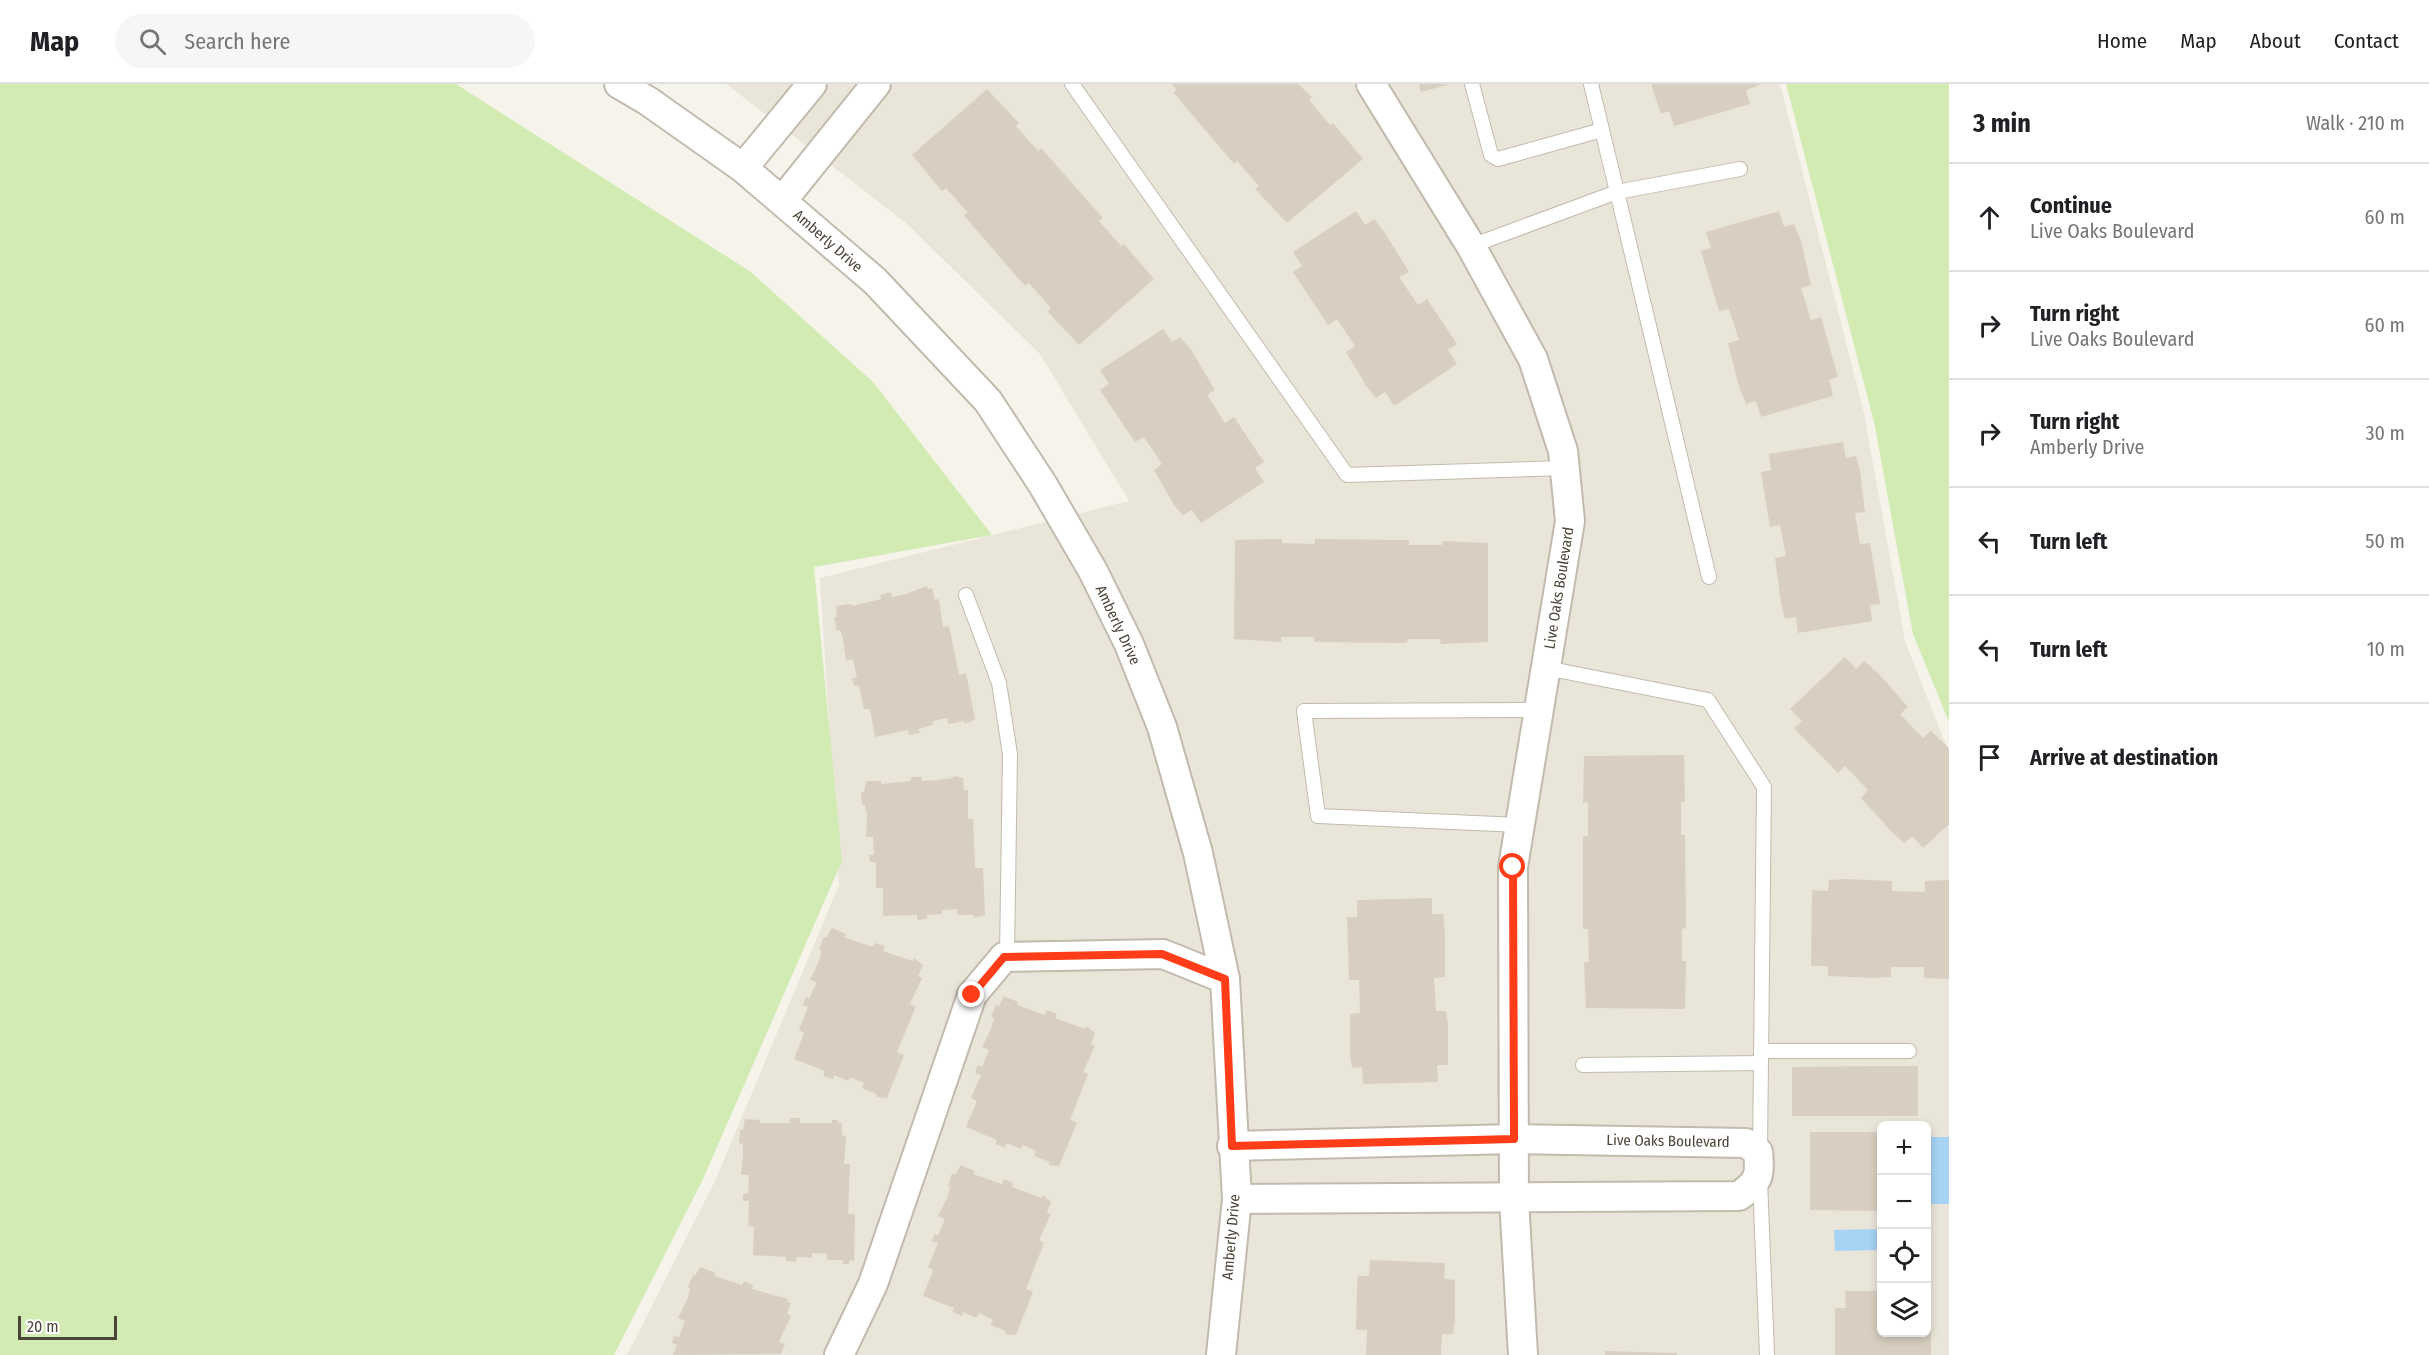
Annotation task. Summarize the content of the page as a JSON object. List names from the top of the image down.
{
  "streets": {
    "street": ["Amberly Drive", "Live Oaks Boulevard"]
  },
  "crossings": [
    ["Amberly Drive", "Live Oaks Boulevard"]
  ],
  "scale_bar": "20 m",
  "page": {
    "header": "Map",
    "search": "Search here",
    "nav": [
      "Home",
      "Map",
      "About",
      "Contact"
    ],
    "heading": ["3 min", "Walk · 210 m"],
    "list": [
      ["Continue", "Live Oaks Boulevard", "60 m"],
      ["Turn right", "Live Oaks Boulevard", "60 m"],
      ["Turn right", "Amberly Drive", "30 m"],
      ["Turn left", "50 m"],
      ["Turn left", "10 m"],
      "Arrive at destination"
    ],
    "map_buttons": ["+", "−"],
    "scale": "20 m"
  }
}
